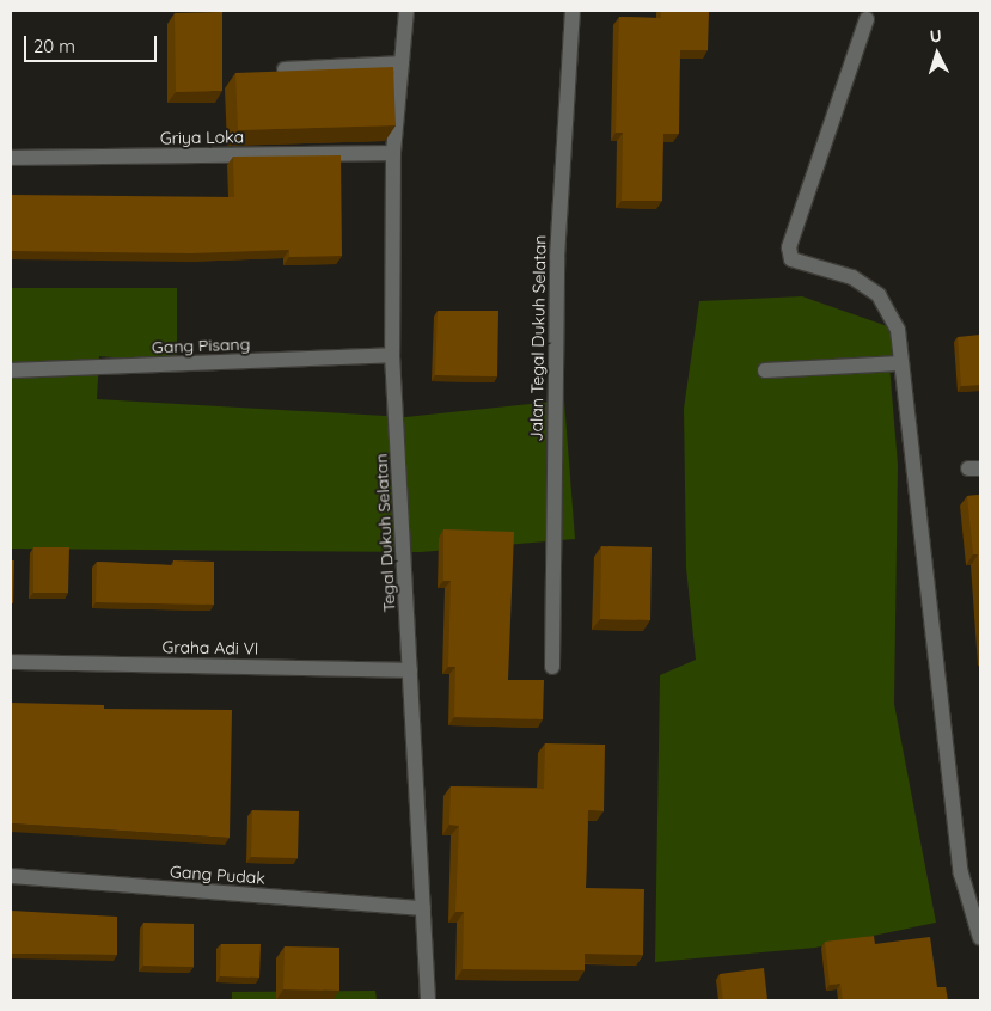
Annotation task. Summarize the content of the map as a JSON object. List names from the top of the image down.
{
  "streets": {
    "street": [
      "Griya Loka",
      "Jalan Tegal Dukuh Selatan",
      "Gang Pisang",
      "Tegal Dukuh Selatan",
      "Graha Adi VI",
      "Gang Pudak"
    ]
  },
  "crossings": [
    ["Griya Loka", "Tegal Dukuh Selatan"],
    ["Gang Pisang", "Tegal Dukuh Selatan"],
    ["Tegal Dukuh Selatan", "Graha Adi VI"],
    ["Tegal Dukuh Selatan", "Gang Pudak"]
  ],
  "scale_bar": "20 m",
  "north": "top"
}
